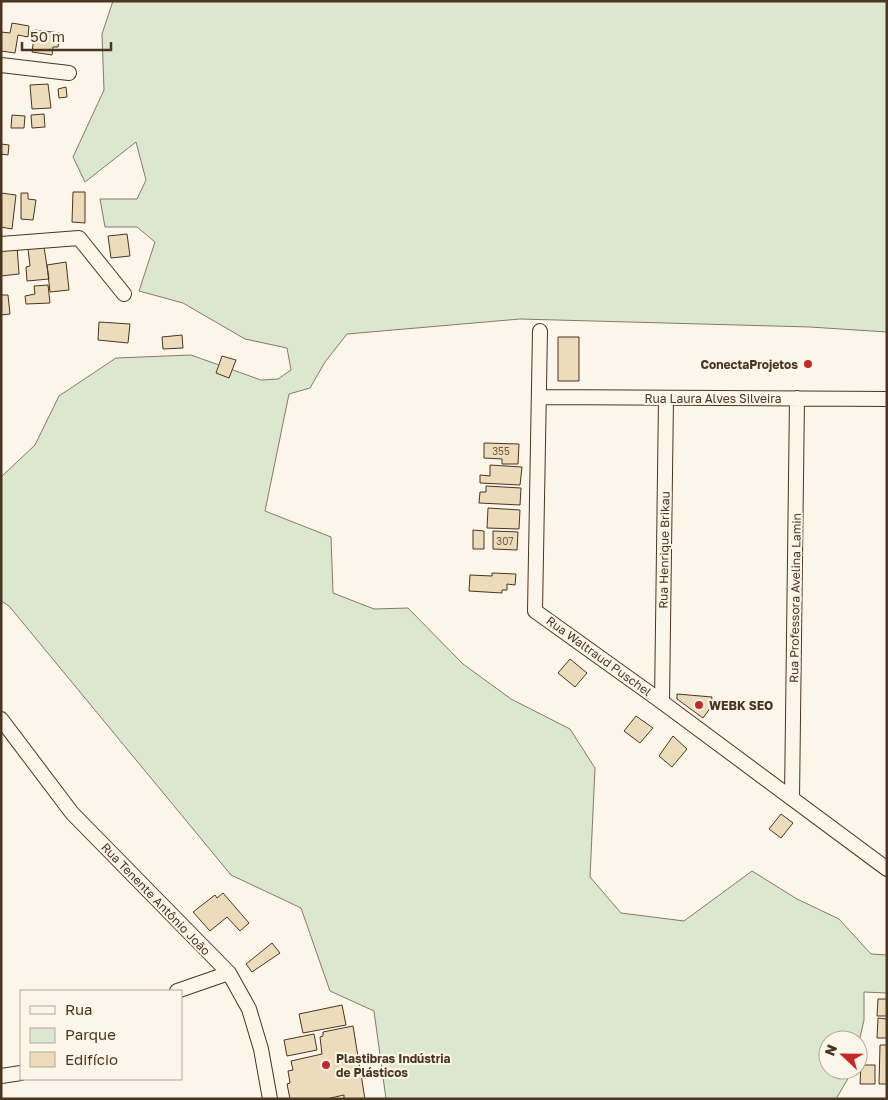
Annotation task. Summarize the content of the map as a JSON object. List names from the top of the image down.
{
  "streets": {
    "street": [
      "Rua Laura Alves Silveira",
      "Rua Henrique Brikau",
      "Rua Professora Avelina Lamin",
      "Rua Waltraud Puschel",
      "Rua Tenente Antônio João"
    ]
  },
  "crossings": [
    ["Rua Laura Alves Silveira", "Rua Henrique Brikau"],
    ["Rua Laura Alves Silveira", "Rua Professora Avelina Lamin"],
    ["Rua Laura Alves Silveira", "Rua Waltraud Puschel"],
    ["Rua Henrique Brikau", "Rua Waltraud Puschel"],
    ["Rua Professora Avelina Lamin", "Rua Waltraud Puschel"]
  ],
  "places": ["ConectaProjetos", "WEBK SEO", "Plastibras Indústria de Plásticos"],
  "house_numbers": ["355", "307"],
  "legend": ["Rua", "Parque", "Edifício"],
  "scale_bar": "50 m",
  "north": "left"
}
